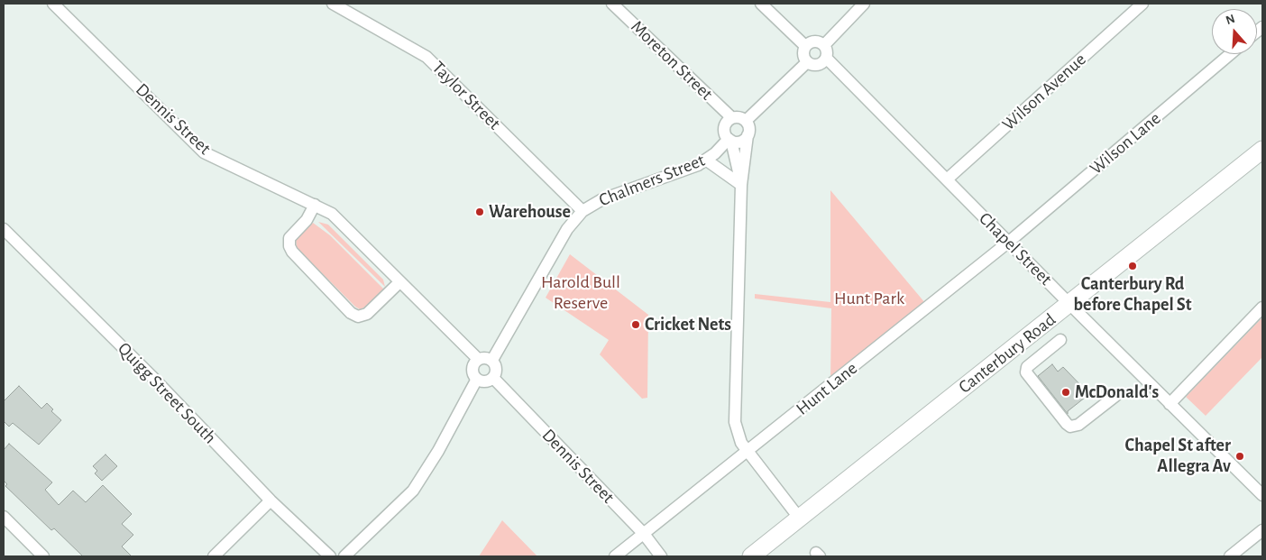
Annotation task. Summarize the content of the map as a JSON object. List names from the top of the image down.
{
  "streets": {
    "highway": ["Canterbury Road"],
    "street": [
      "Moreton Street",
      "Wilson Avenue",
      "Taylor Street",
      "Dennis Street",
      "Wilson Lane",
      "Chalmers Street",
      "Chapel Street",
      "Hunt Lane",
      "Quigg Street South"
    ]
  },
  "crossings": [
    ["Moreton Street", "Chalmers Street"],
    ["Wilson Avenue", "Chapel Street"],
    ["Taylor Street", "Chalmers Street"],
    ["Dennis Street", "Chalmers Street"],
    ["Dennis Street", "Hunt Lane"],
    ["Wilson Lane", "Chapel Street"],
    ["Wilson Lane", "Hunt Lane"],
    ["Chapel Street", "Canterbury Road"],
    ["Chapel Street", "Hunt Lane"]
  ],
  "parks": ["Harold Bull Reserve", "Hunt Park"],
  "places": [
    "Warehouse",
    "Canterbury Rd before Chapel St",
    "Cricket Nets",
    "McDonald's",
    "Chapel St after Allegra Av"
  ],
  "north": "top"
}
